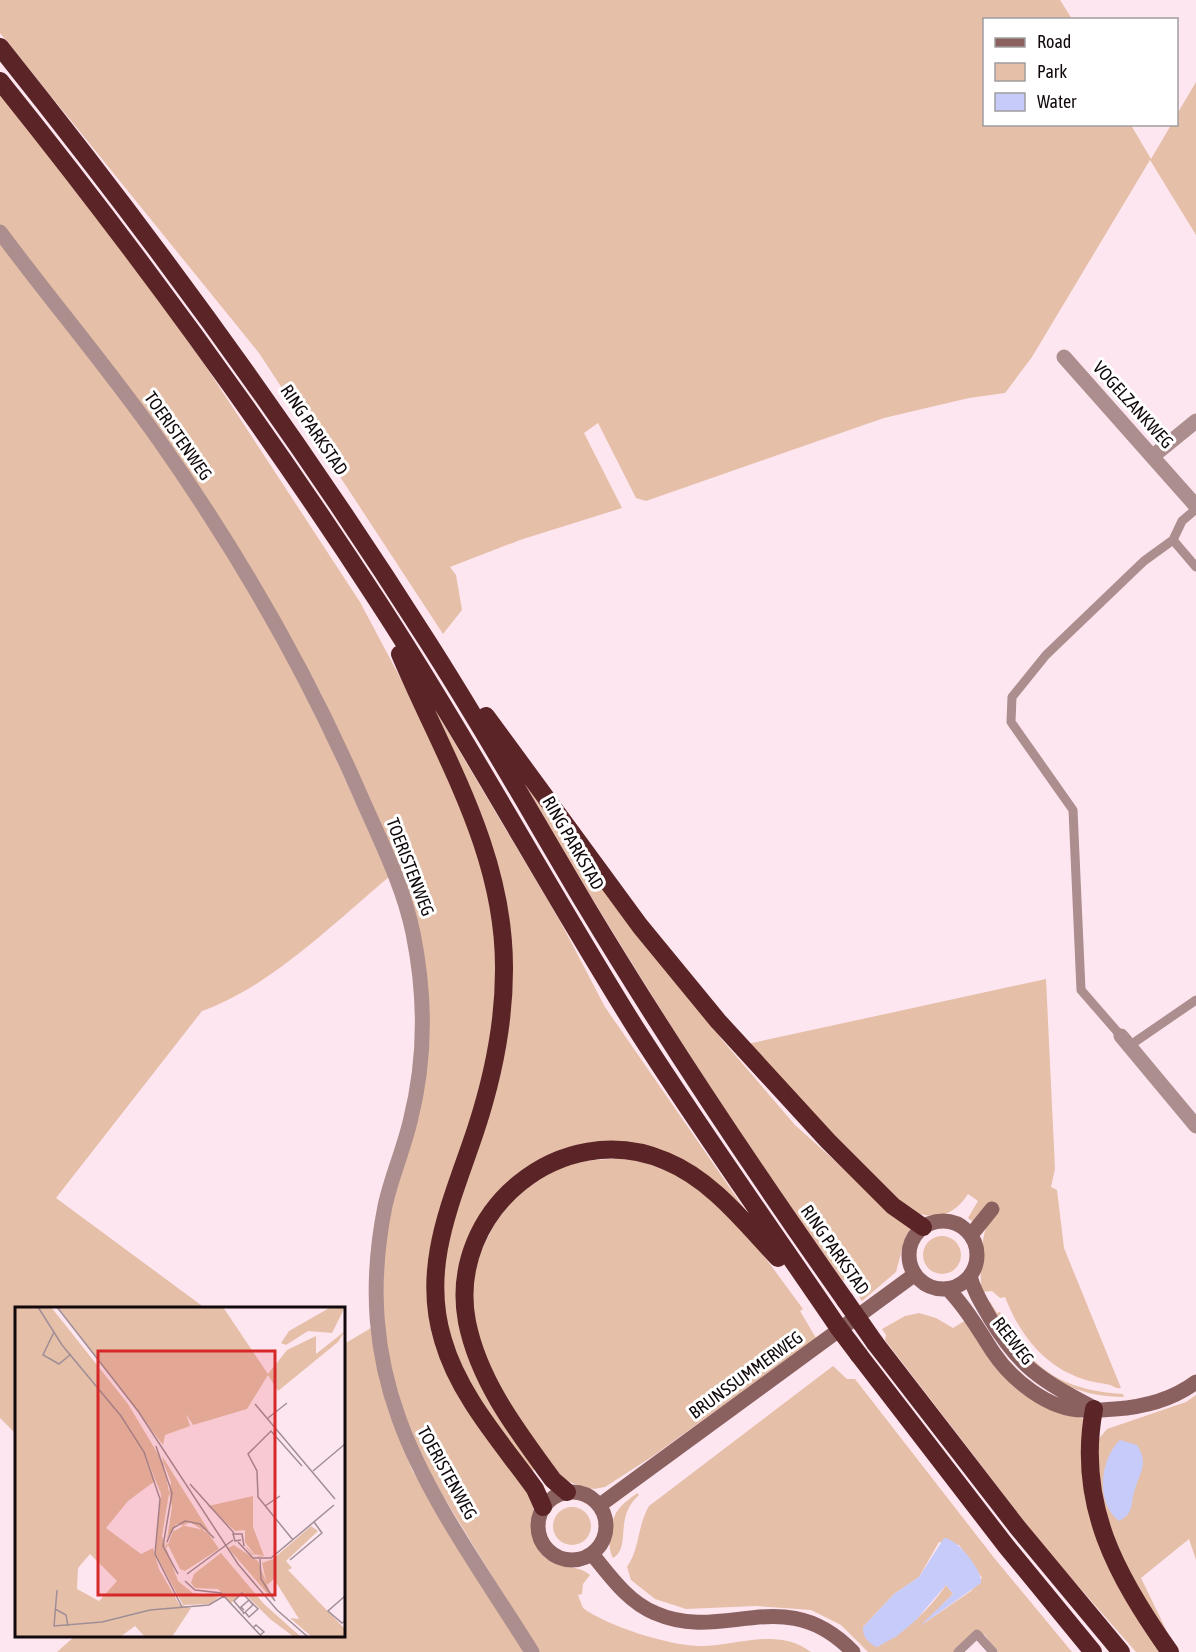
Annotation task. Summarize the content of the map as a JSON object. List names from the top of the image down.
{
  "streets": {
    "highway": ["RING PARKSTAD"],
    "street": [
      "VOGELZANKWEG",
      "TOERISTENWEG",
      "REEWEG",
      "BRUNSSUMMERWEG"
    ]
  },
  "crossings": [
    ["REEWEG", "BRUNSSUMMERWEG"]
  ],
  "legend": ["Road", "Park", "Water"]
}
